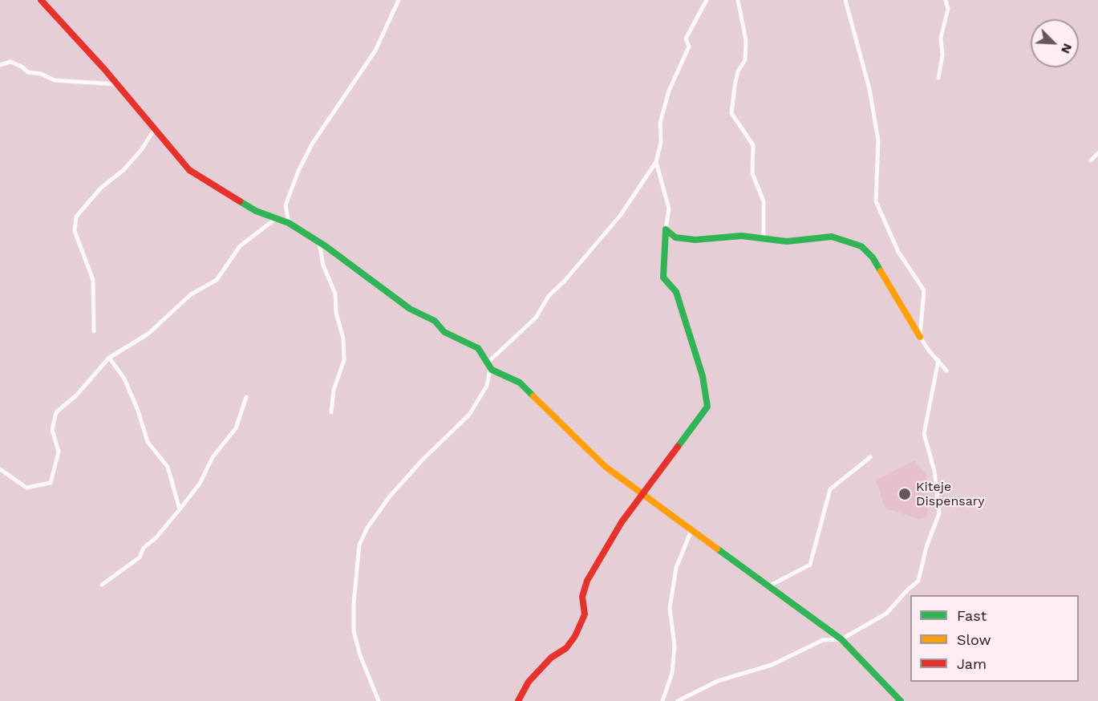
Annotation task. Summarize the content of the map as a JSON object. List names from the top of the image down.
{
  "places": ["Kiteje Dispensary"],
  "legend": ["Fast", "Slow", "Jam"],
  "north": "bottom right"
}
